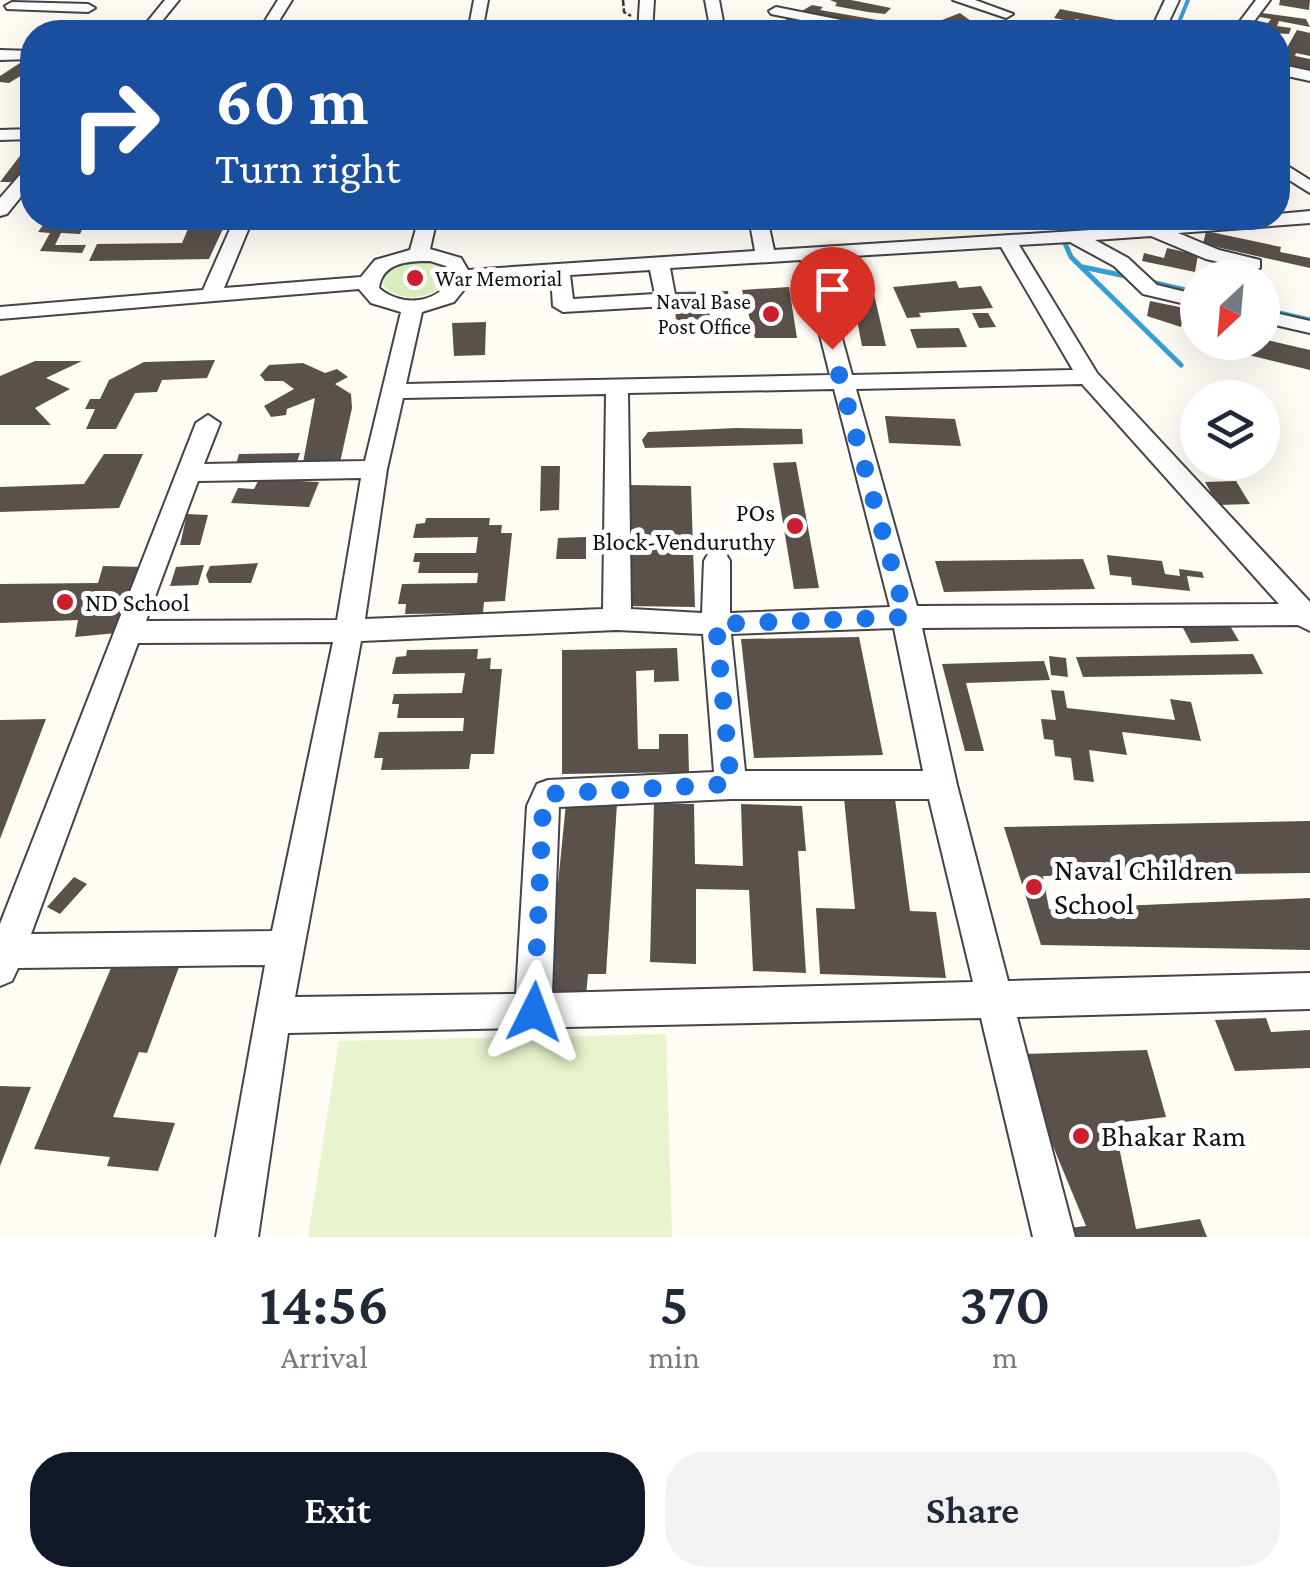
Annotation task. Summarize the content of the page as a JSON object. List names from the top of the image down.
{
  "places": [
    "War Memorial",
    "Naval Base Post Office",
    "POs Block-Venduruthy",
    "ND School",
    "Naval Children School",
    "Bhakar Ram"
  ],
  "north": "bottom left",
  "page": {
    "turn": ["60 m", "Turn right"],
    "eta": [
      "14:56",
      "Arrival",
      "5",
      "min",
      "370",
      "m"
    ],
    "buttons": ["Exit", "Share"]
  }
}
